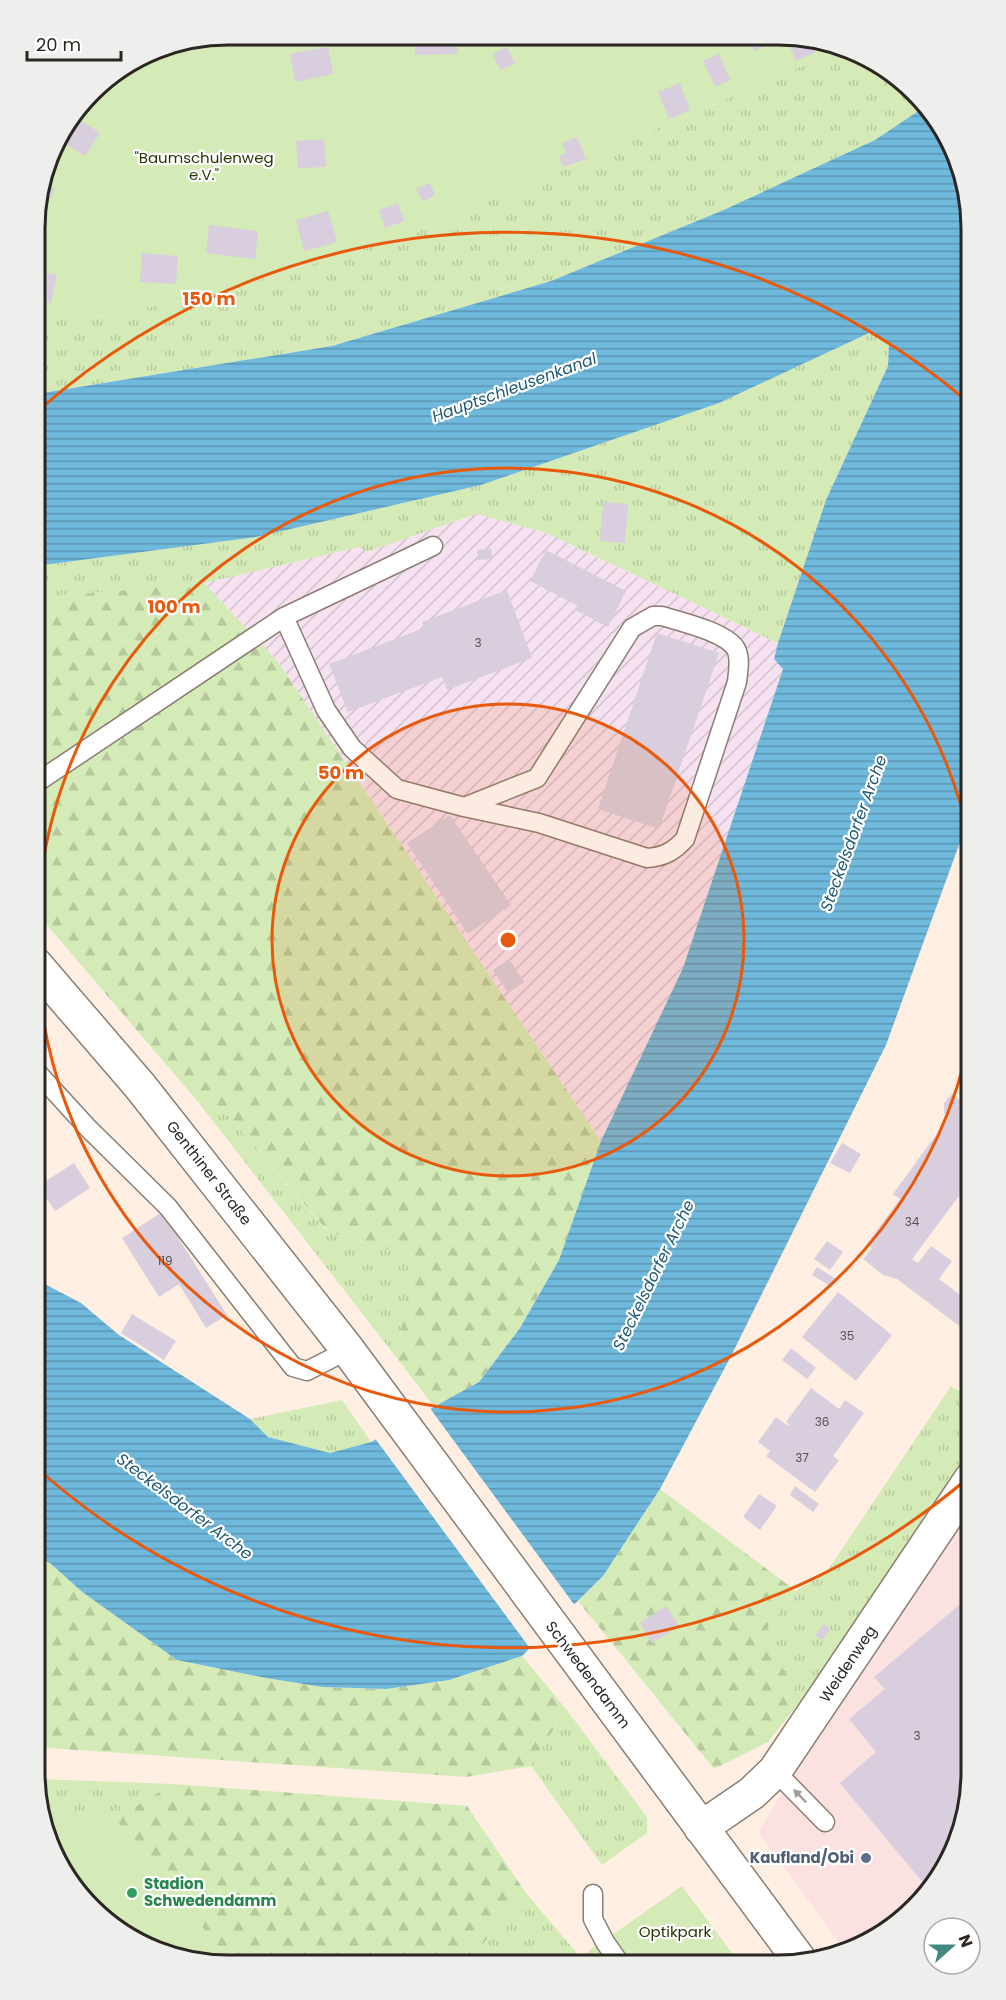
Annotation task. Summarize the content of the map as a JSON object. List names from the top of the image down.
{
  "streets": {
    "main road": ["Genthiner Straße", "Weidenweg", "Schwedendamm"]
  },
  "crossings": [
    ["Genthiner Straße", "Schwedendamm"],
    ["Weidenweg", "Schwedendamm"]
  ],
  "water": ["Hauptschleusenkanal", "Steckelsdorfer Arche"],
  "parks": ["\"Baumschulenweg e.V.\"", "Optikpark"],
  "places": ["Kaufland/Obi", "Stadion Schwedendamm"],
  "house_numbers": [
    "3",
    "34",
    "119",
    "35",
    "36",
    "37",
    "3"
  ],
  "scale_bar": "20 m",
  "north": "right",
  "rings": ["150 m", "100 m", "50 m"]
}
